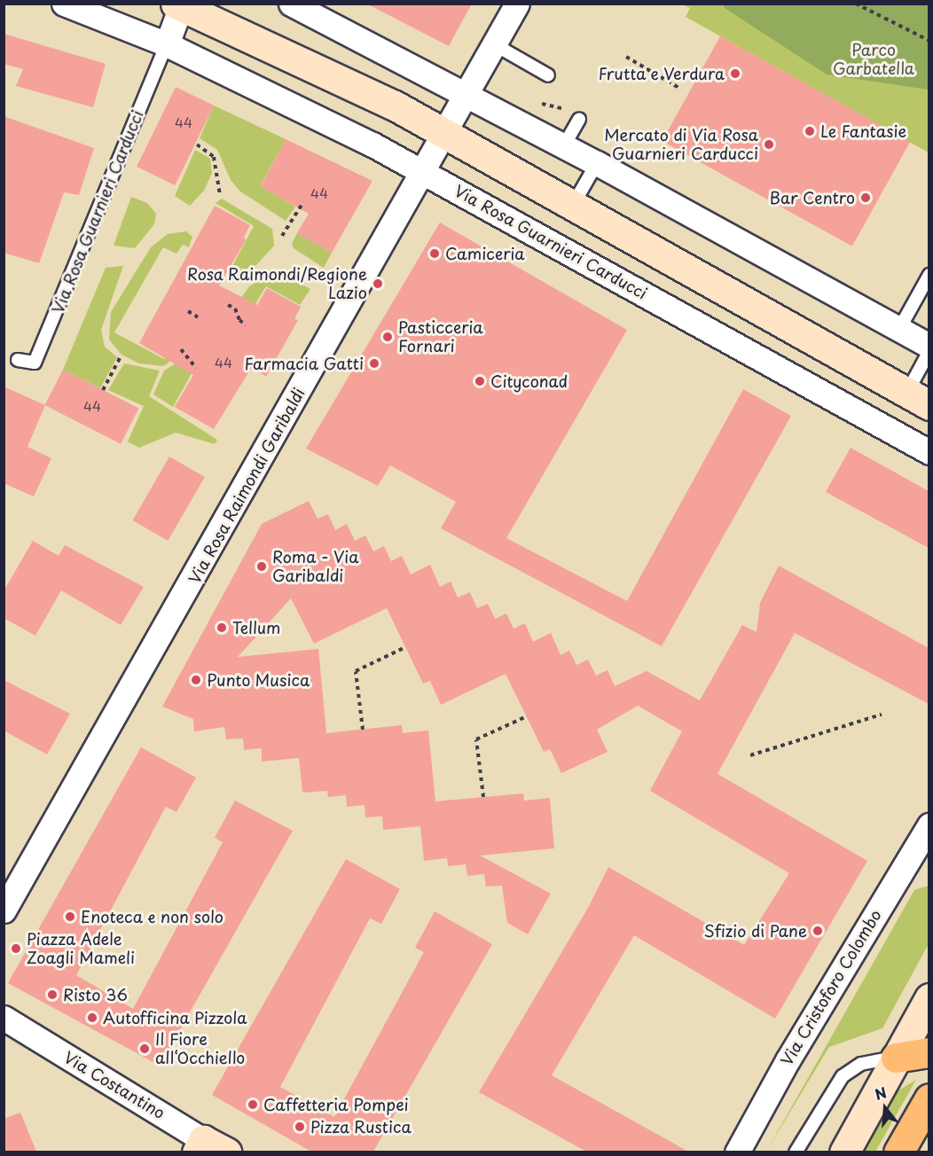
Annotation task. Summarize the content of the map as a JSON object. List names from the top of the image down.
{
  "streets": {
    "street": [
      "Via Rosa Guarnieri Carducci",
      "Via Rosa Raimondi Garibaldi",
      "Via Cristoforo Colombo",
      "Via Costantino"
    ]
  },
  "crossings": [
    ["Via Rosa Guarnieri Carducci", "Via Rosa Raimondi Garibaldi"]
  ],
  "parks": ["Parco Garbatella"],
  "places": [
    "Frutta e Verdura",
    "Le Fantasie",
    "Mercato di Via Rosa Guarnieri Carducci",
    "Bar Centro",
    "Camiceria",
    "Rosa Raimondi/Regione Lazio",
    "Pasticceria Fornari",
    "Farmacia Gatti",
    "Cityconad",
    "Roma - Via Garibaldi",
    "Tellum",
    "Punto Musica",
    "Enoteca e non solo",
    "Sfizio di Pane",
    "Piazza Adele Zoagli Mameli",
    "Risto 36",
    "Autofficina Pizzola",
    "Il Fiore all‘Occhiello",
    "Caffetteria Pompei",
    "Pizza Rustica"
  ],
  "house_numbers": [
    "44",
    "44",
    "44",
    "44"
  ],
  "north": "top"
}
